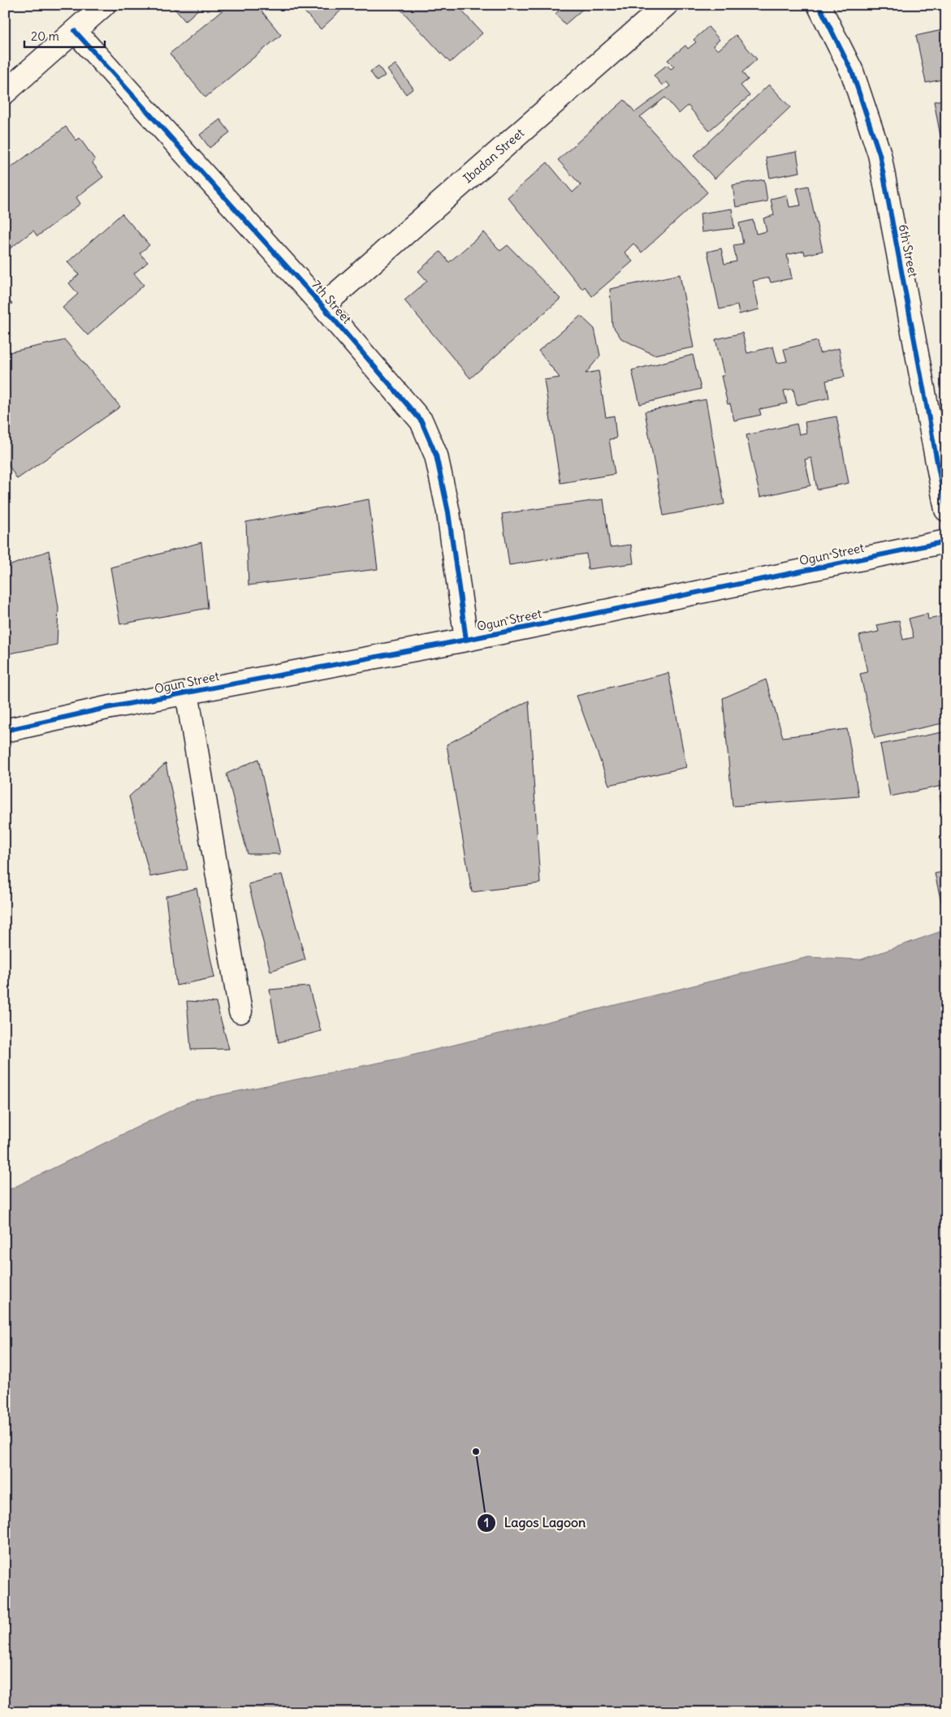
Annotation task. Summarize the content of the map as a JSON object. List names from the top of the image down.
{
  "streets": {
    "street": [
      "Ibadan Street",
      "6th Street",
      "7th Street",
      "Ogun Street"
    ]
  },
  "crossings": [
    ["Ibadan Street", "7th Street"],
    ["7th Street", "Ogun Street"]
  ],
  "places": ["Lagos Lagoon"],
  "scale_bar": "20 m"
}
